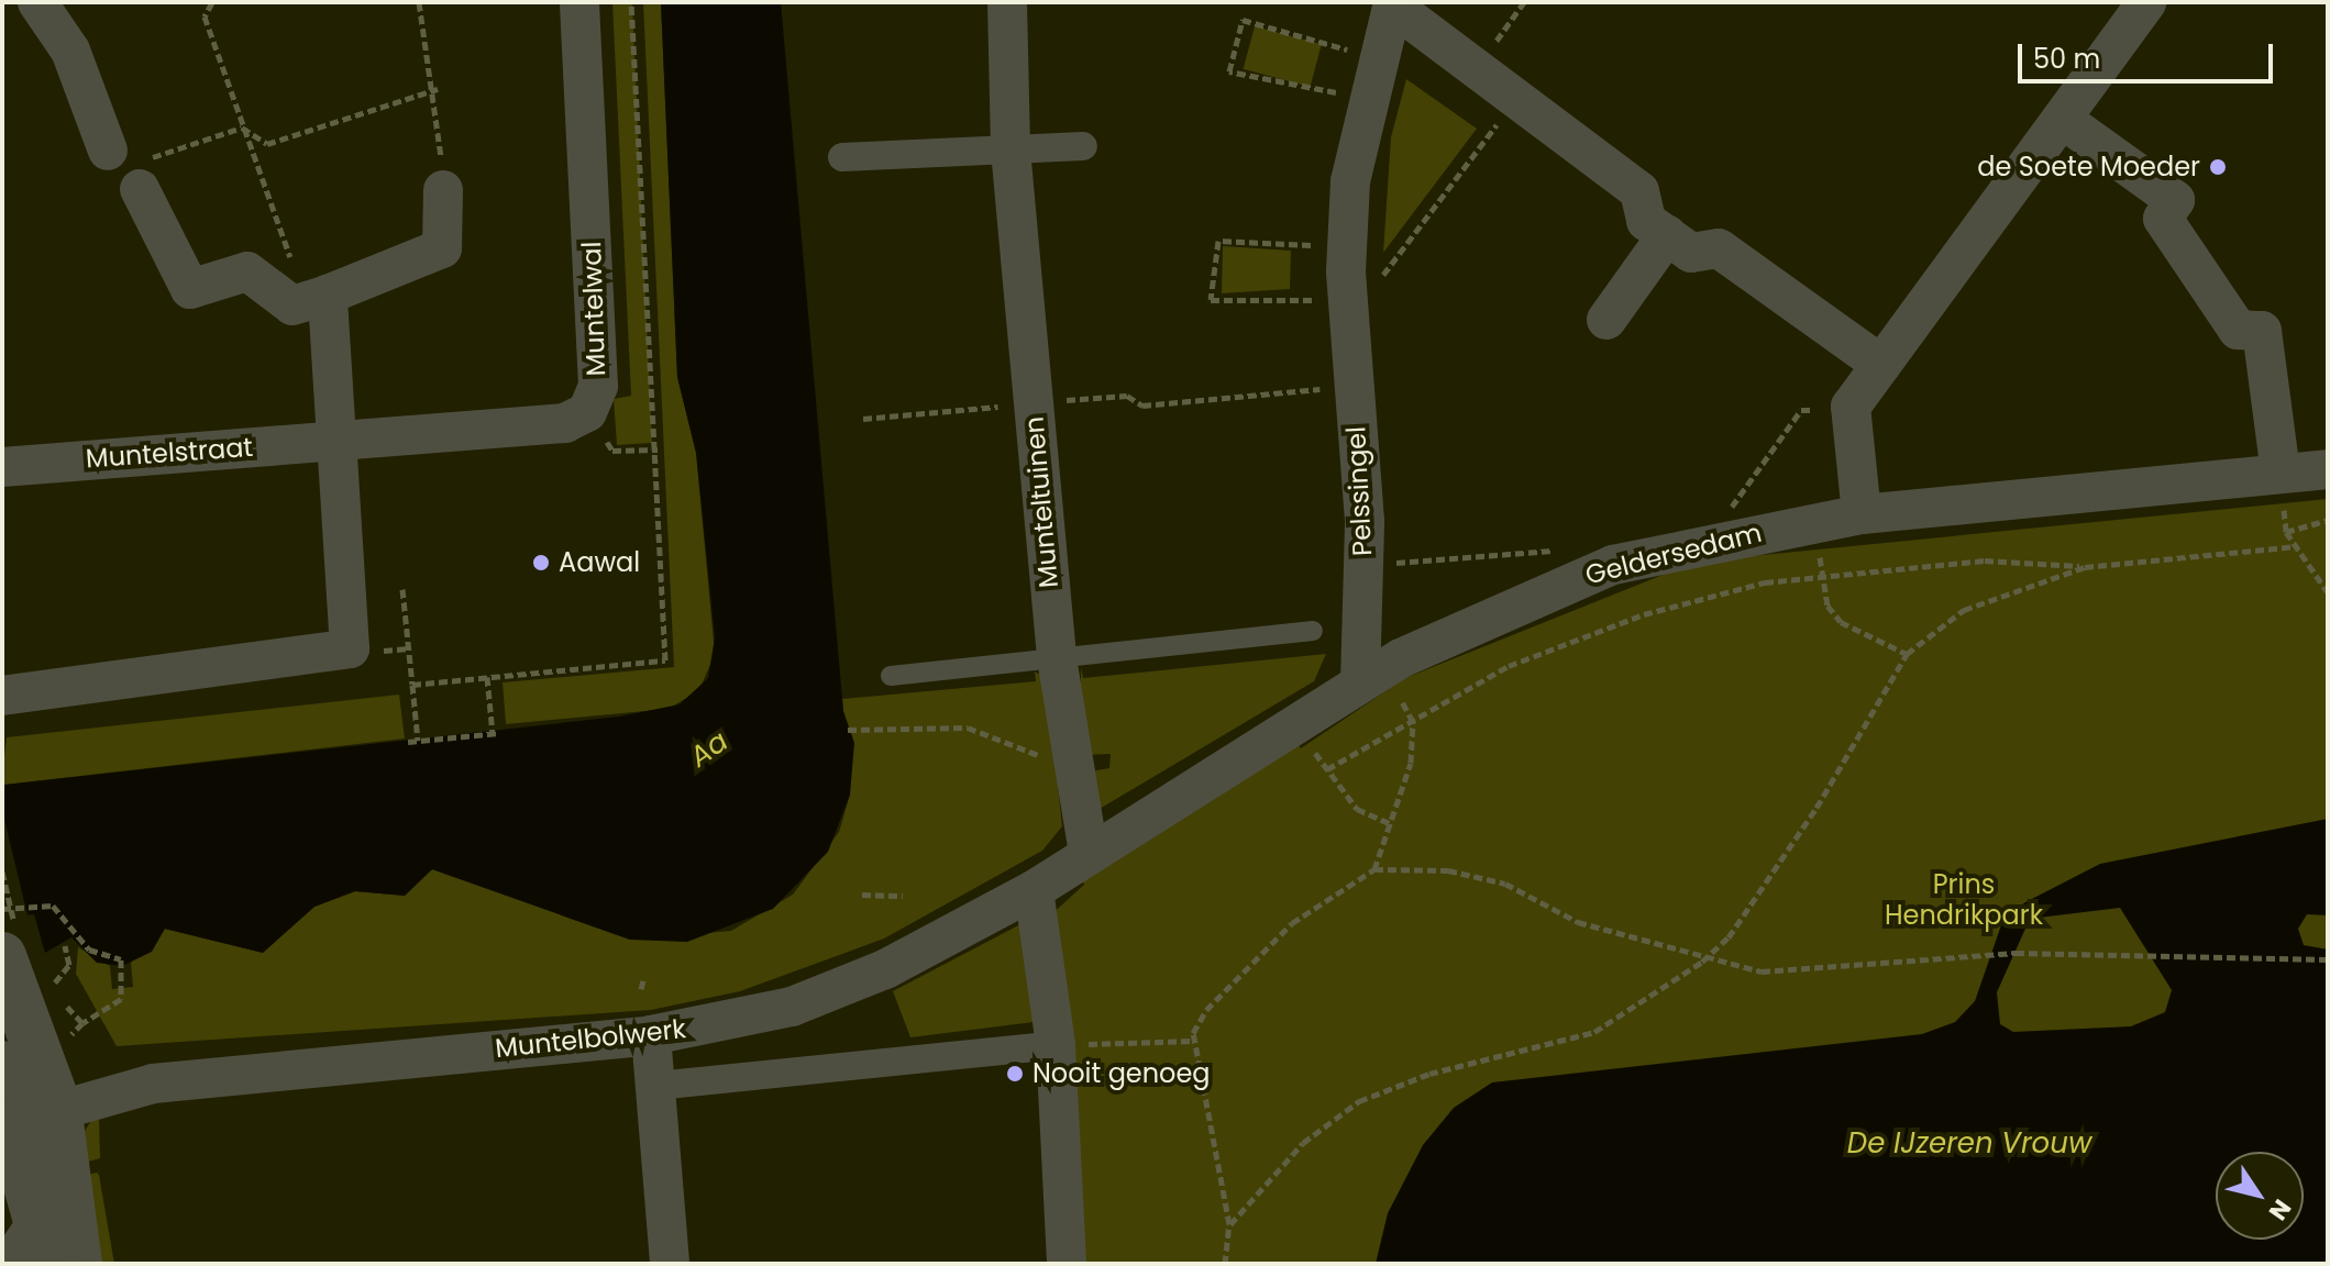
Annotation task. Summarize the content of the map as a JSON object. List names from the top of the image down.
{
  "streets": {
    "street": [
      "Muntelwal",
      "Muntelstraat",
      "Pelssingel",
      "Munteltuinen",
      "Geldersedam",
      "Muntelbolwerk"
    ]
  },
  "crossings": [
    ["Muntelwal", "Muntelstraat"],
    ["Pelssingel", "Geldersedam"],
    ["Munteltuinen", "Geldersedam"],
    ["Munteltuinen", "Muntelbolwerk"],
    ["Geldersedam", "Muntelbolwerk"]
  ],
  "water": ["Aa", "De IJzeren Vrouw"],
  "parks": ["Prins Hendrikpark"],
  "places": ["de Soete Moeder", "Aawal", "Nooit genoeg"],
  "scale_bar": "50 m",
  "north": "bottom right"
}
